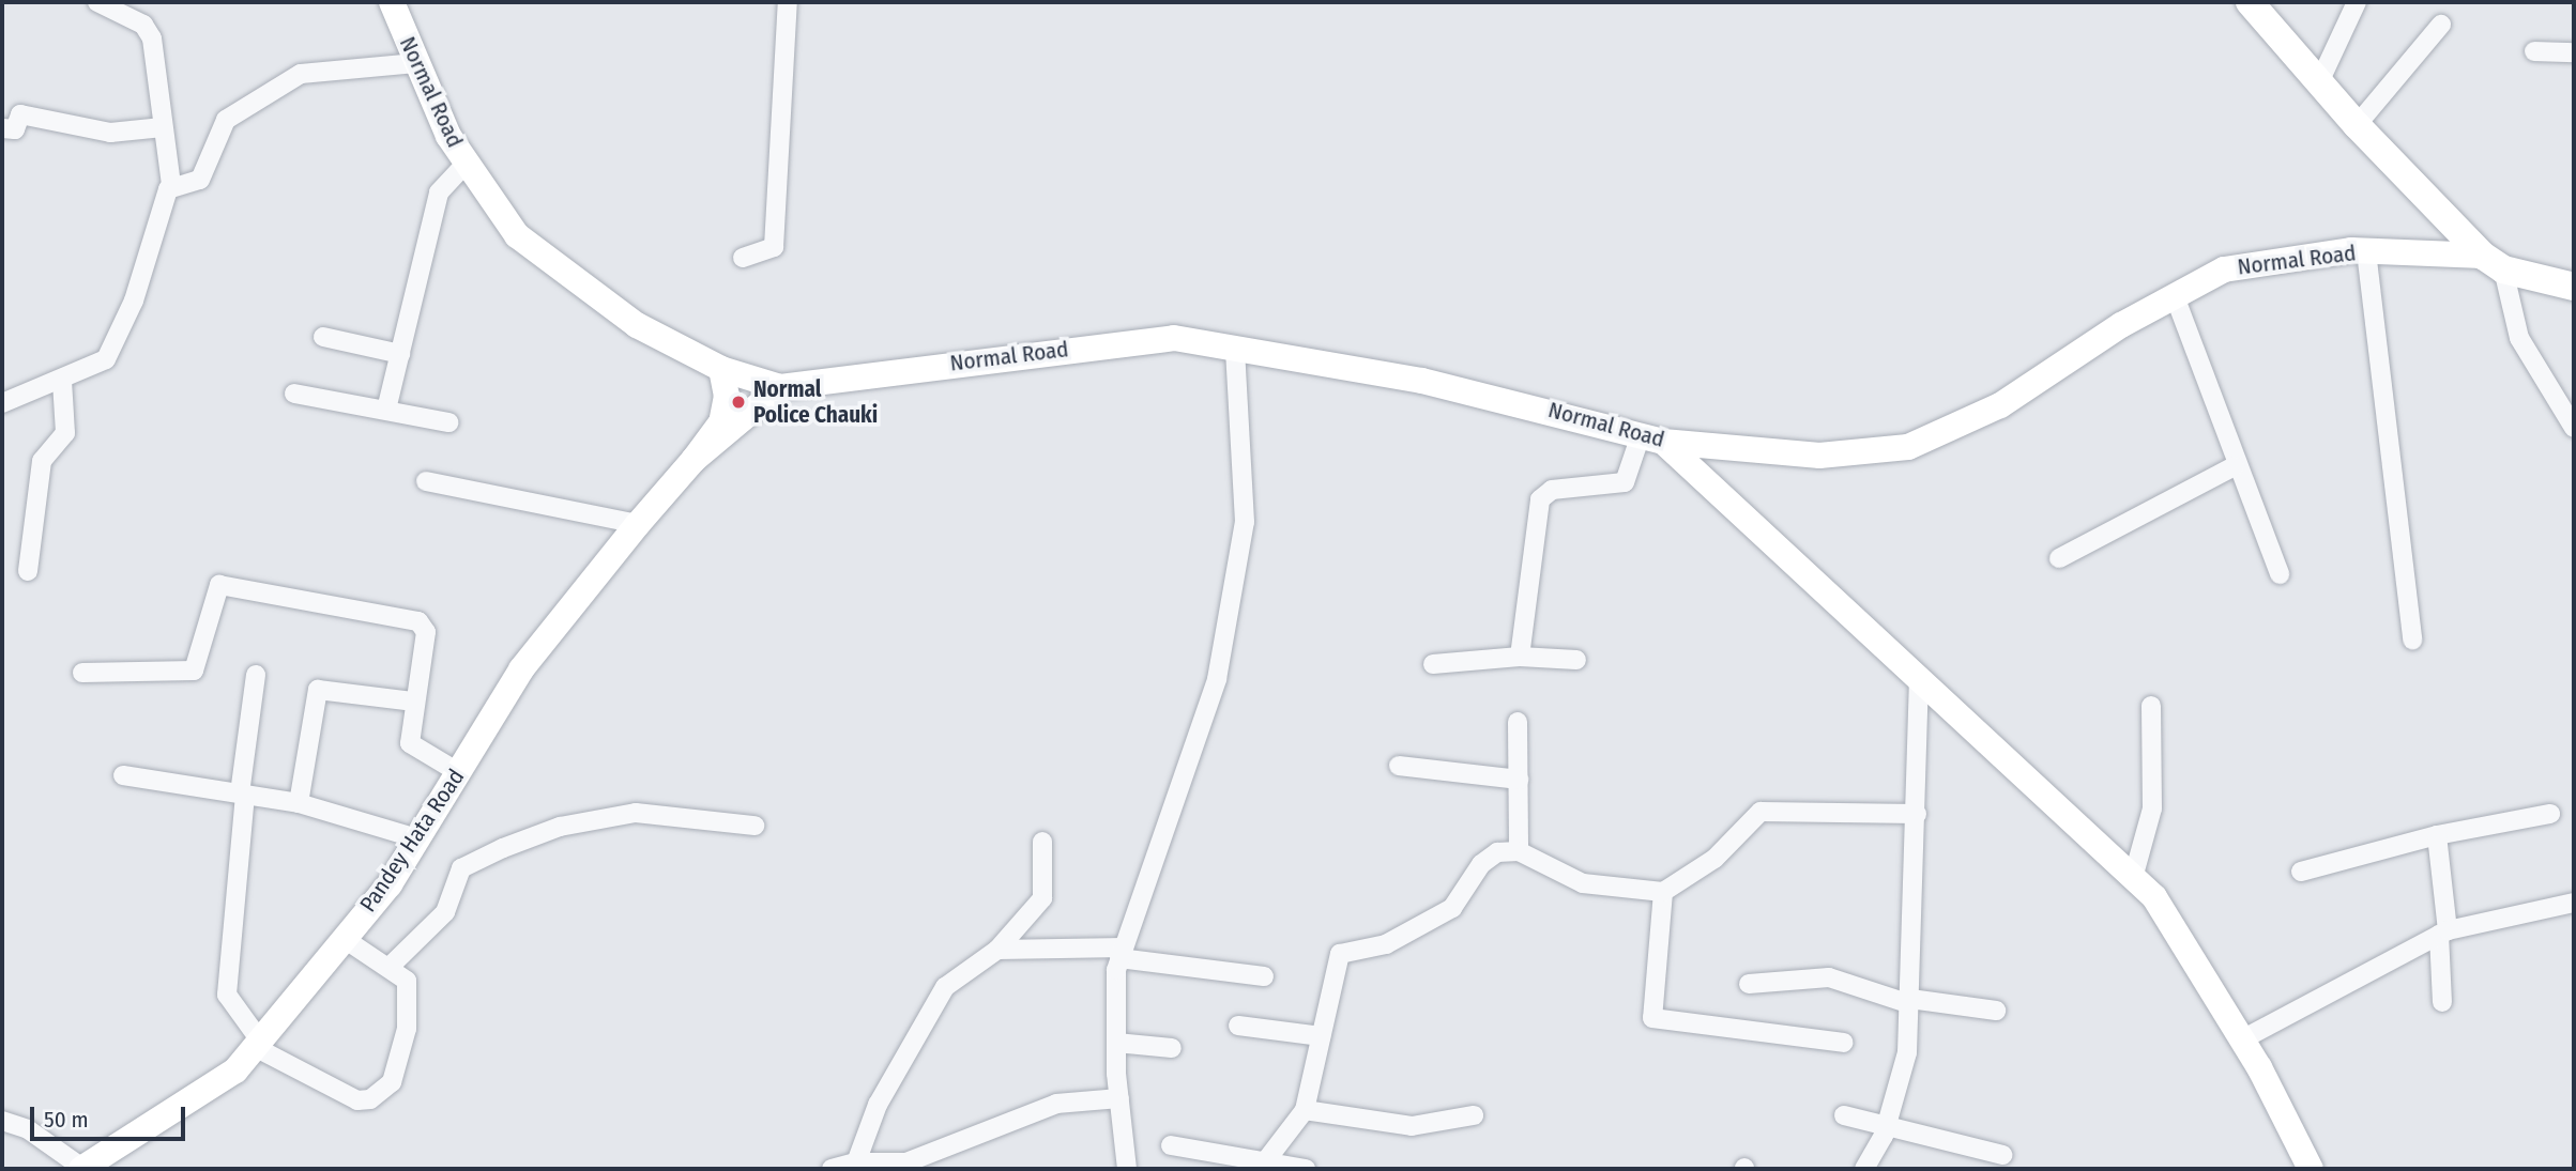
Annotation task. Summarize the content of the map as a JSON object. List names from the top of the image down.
{
  "streets": {
    "main road": ["Normal Road", "Pandey Hata Road"]
  },
  "places": ["Normal Police Chauki"],
  "scale_bar": "50 m"
}
